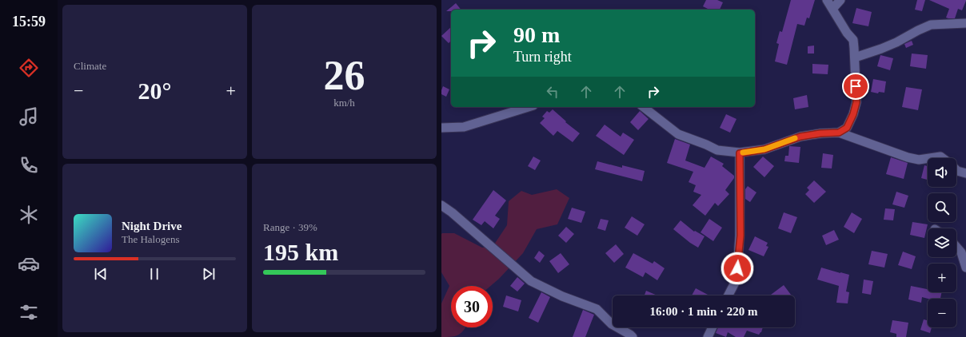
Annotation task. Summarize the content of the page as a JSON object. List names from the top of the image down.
{
  "page": {
    "tabs": "15:59",
    "tile": [
      "Climate",
      ["26", "km/h"],
      ["Range · 39%", "195 km"]
    ],
    "turn": ["90 m", "Turn right"],
    "heat": ["−", "20°", "+"],
    "map_buttons": ["+", "−"],
    "song": ["Night Drive", "The Halogens"],
    "limit": "30",
    "trip": "16:00 · 1 min · 220 m"
  }
}
